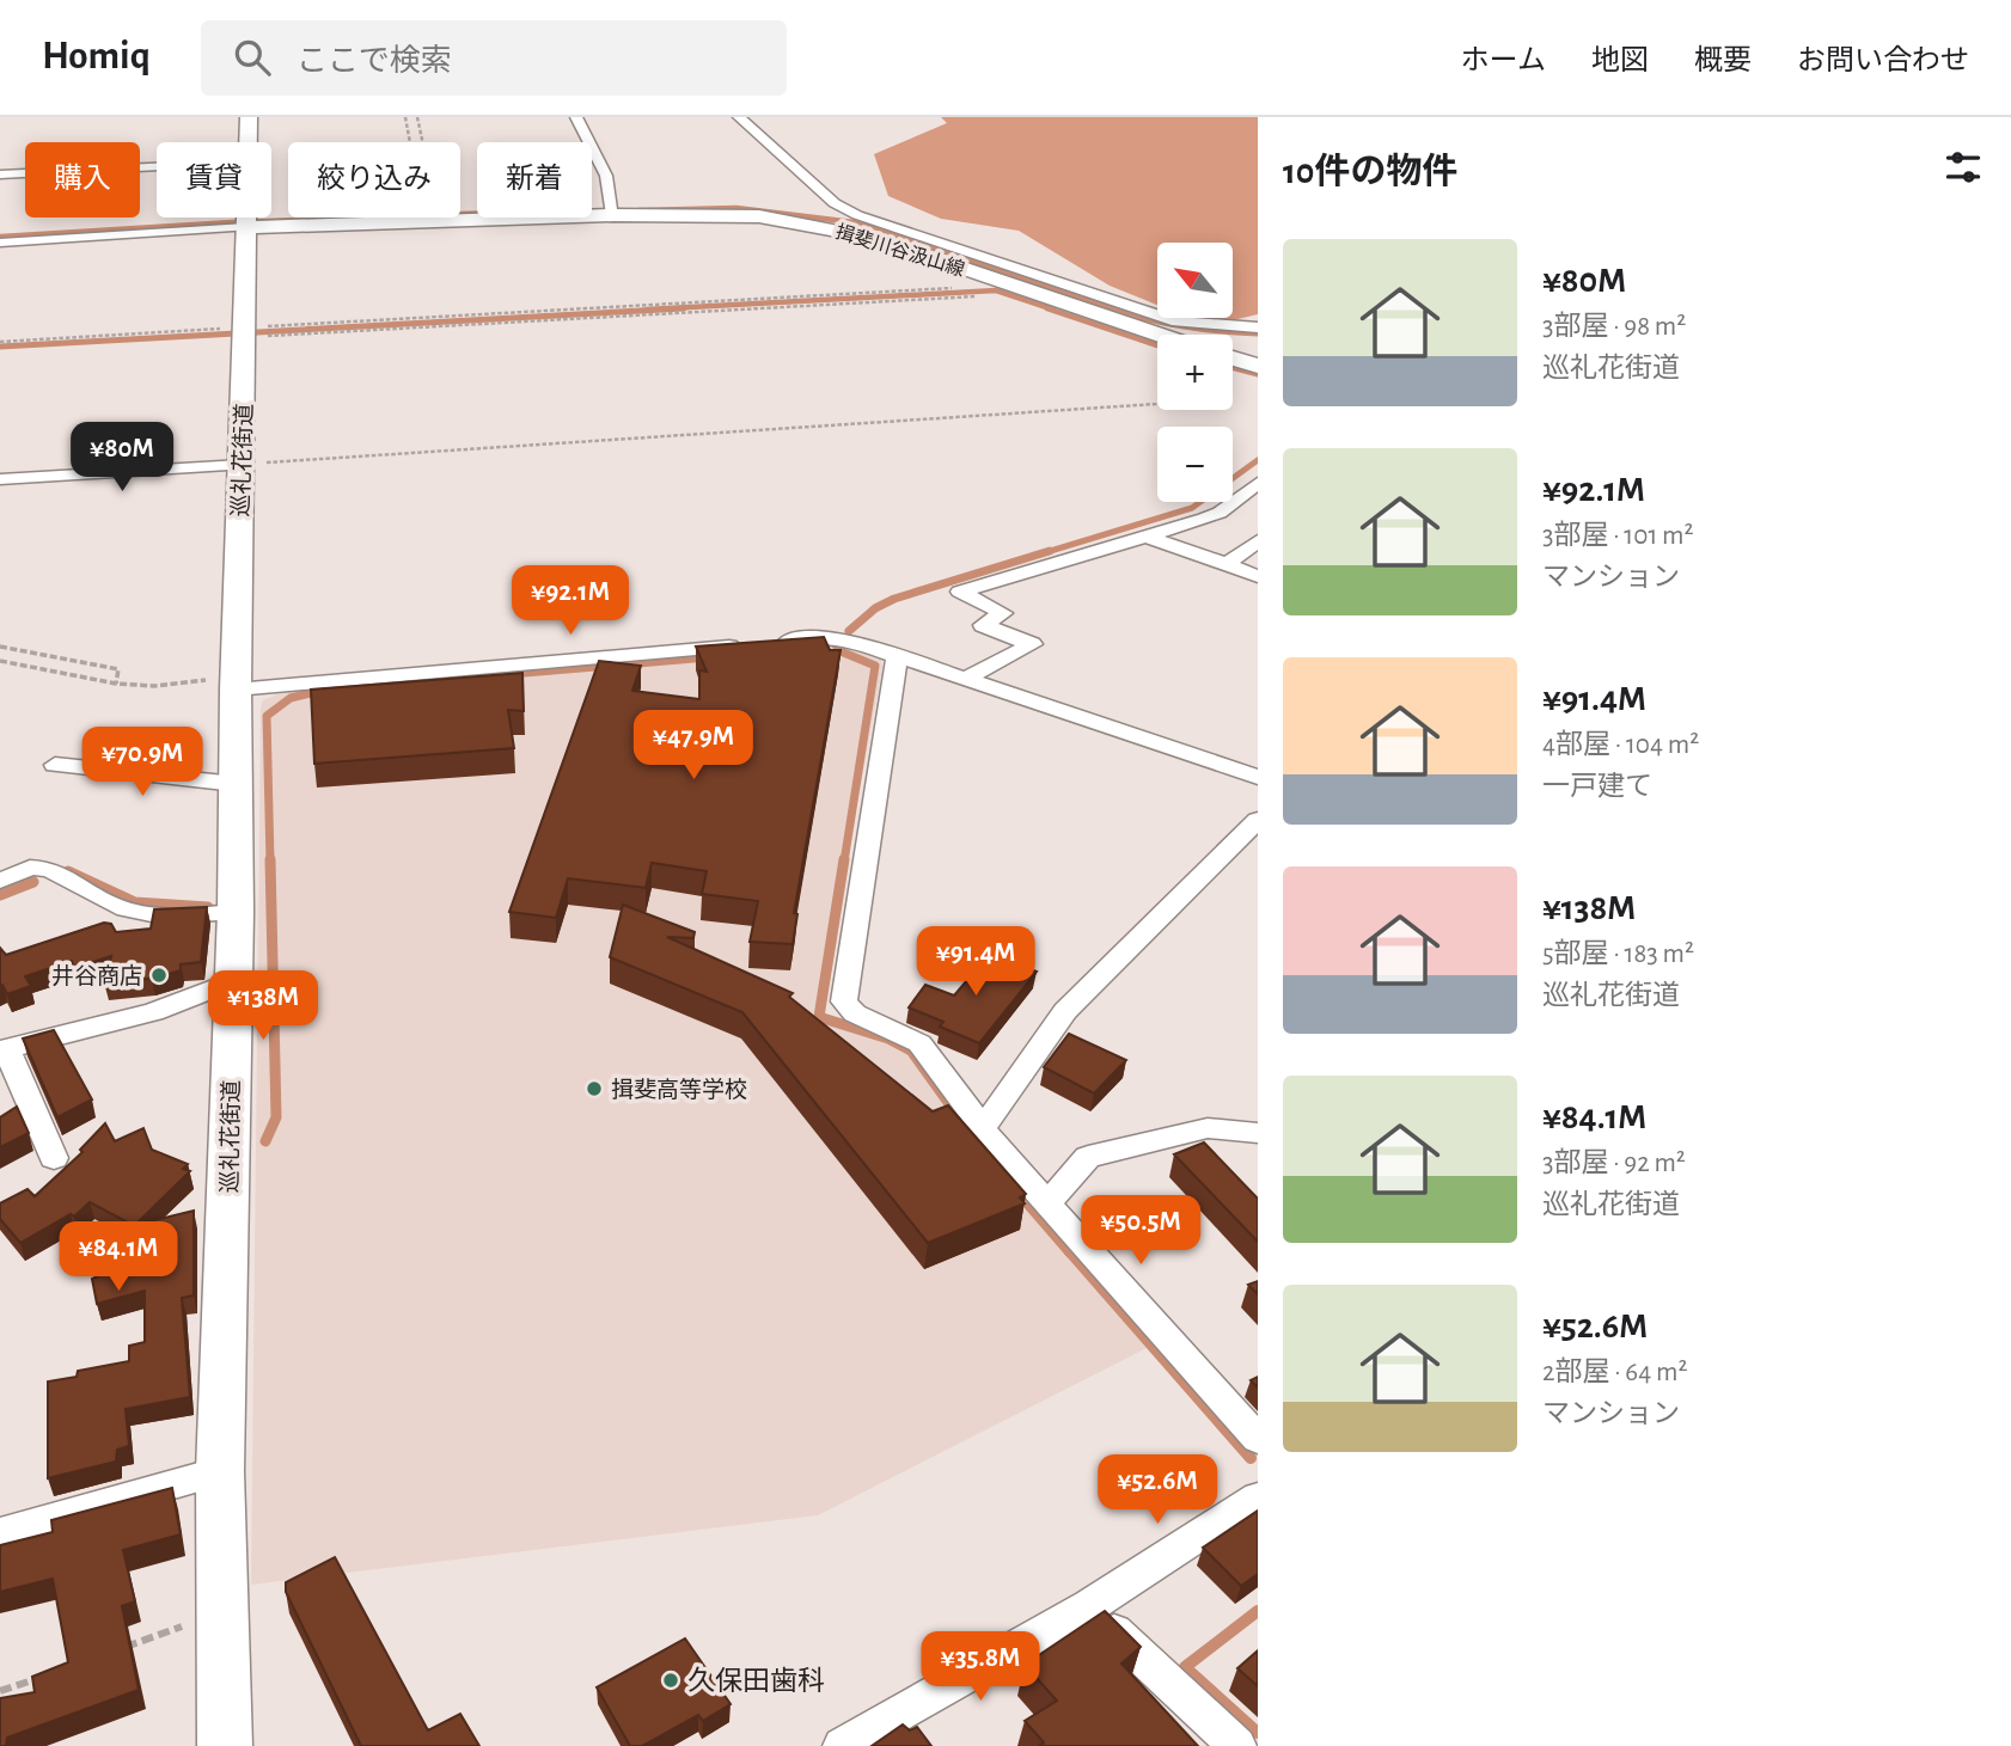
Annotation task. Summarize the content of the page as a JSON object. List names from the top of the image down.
{
  "streets": {
    "street": ["揖斐川谷汲山線", "巡礼花街道"]
  },
  "crossings": [
    ["揖斐川谷汲山線", "巡礼花街道"]
  ],
  "places": ["井谷商店", "揖斐高等学校", "久保田歯科"],
  "north": "top left",
  "page": {
    "header": "Homiq",
    "search": "ここで検索",
    "nav": [
      "ホーム",
      "地図",
      "概要",
      "お問い合わせ"
    ],
    "heading": "10件の物件",
    "chip": [
      "購入",
      "賃貸",
      "絞り込み",
      "新着"
    ],
    "list": [
      {
        "name": "¥80M",
        "note": "3部屋 · 98 m² · 巡礼花街道"
      },
      {
        "name": "¥92.1M",
        "note": "3部屋 · 101 m² · マンション"
      },
      {
        "name": "¥91.4M",
        "note": "4部屋 · 104 m² · 一戸建て"
      },
      {
        "name": "¥138M",
        "note": "5部屋 · 183 m² · 巡礼花街道"
      },
      {
        "name": "¥84.1M",
        "note": "3部屋 · 92 m² · 巡礼花街道"
      },
      {
        "name": "¥52.6M",
        "note": "2部屋 · 64 m² · マンション"
      }
    ],
    "map_buttons": ["+", "−"],
    "price": [
      "¥80M",
      "¥92.1M",
      "¥47.9M",
      "¥70.9M",
      "¥91.4M",
      "¥138M",
      "¥50.5M",
      "¥84.1M",
      "¥52.6M",
      "¥35.8M"
    ]
  }
}
